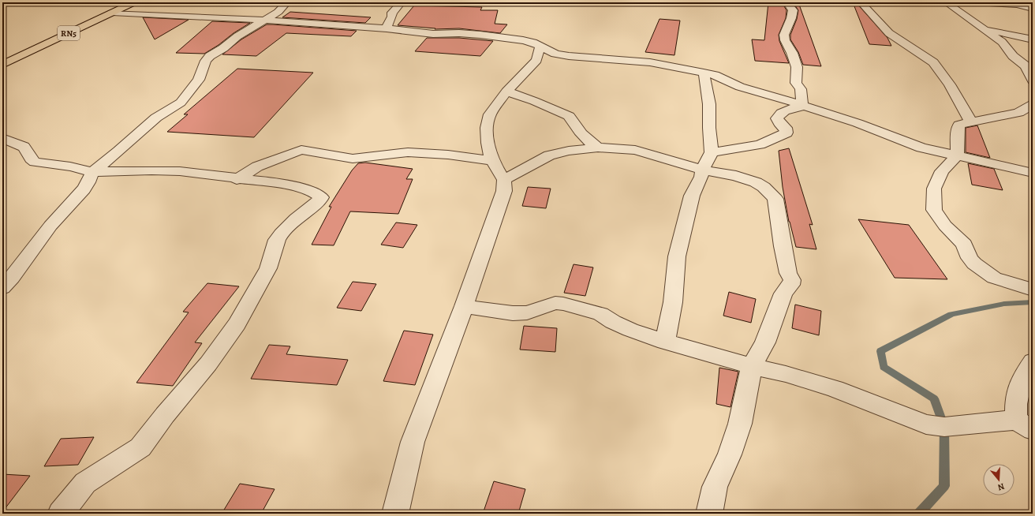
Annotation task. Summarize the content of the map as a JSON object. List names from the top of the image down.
{
  "streets": {
    "highway": ["RN5"]
  },
  "north": "bottom"
}
